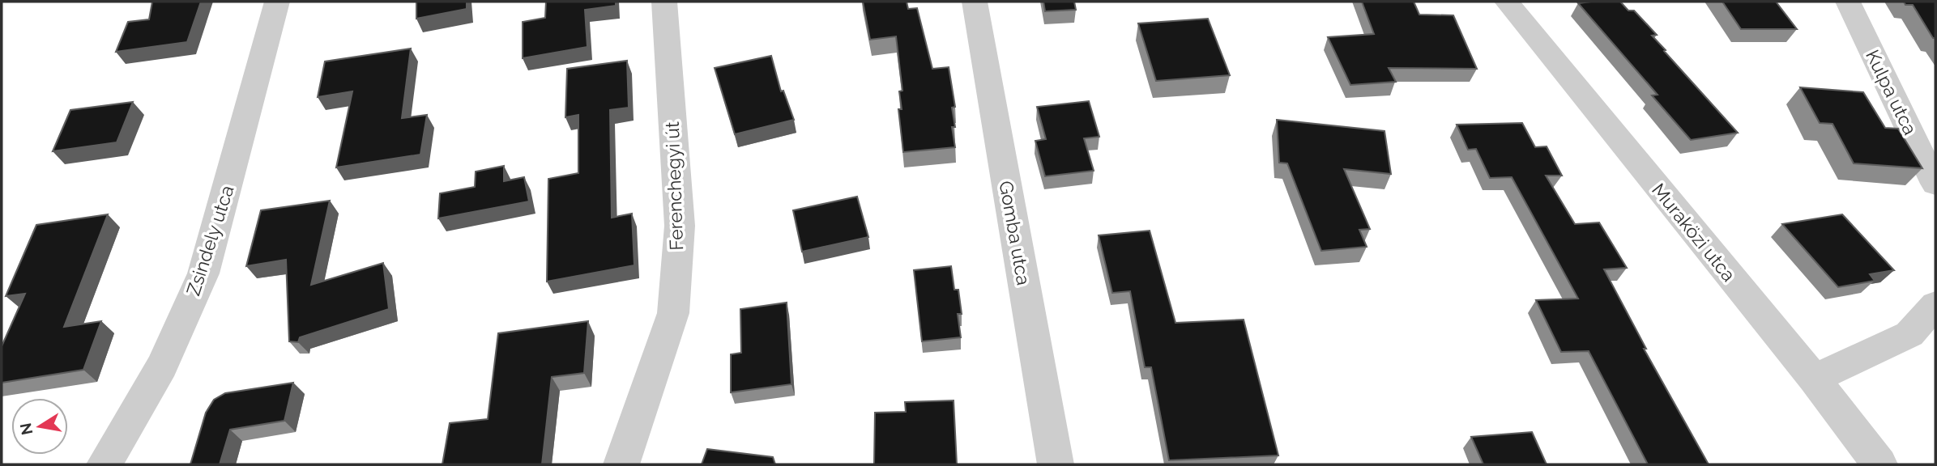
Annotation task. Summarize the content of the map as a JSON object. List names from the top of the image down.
{
  "streets": {
    "street": [
      "Kulpa utca",
      "Ferenchegyi út",
      "Muraközi utca",
      "Gomba utca",
      "Zsindely utca"
    ]
  },
  "north": "left"
}
